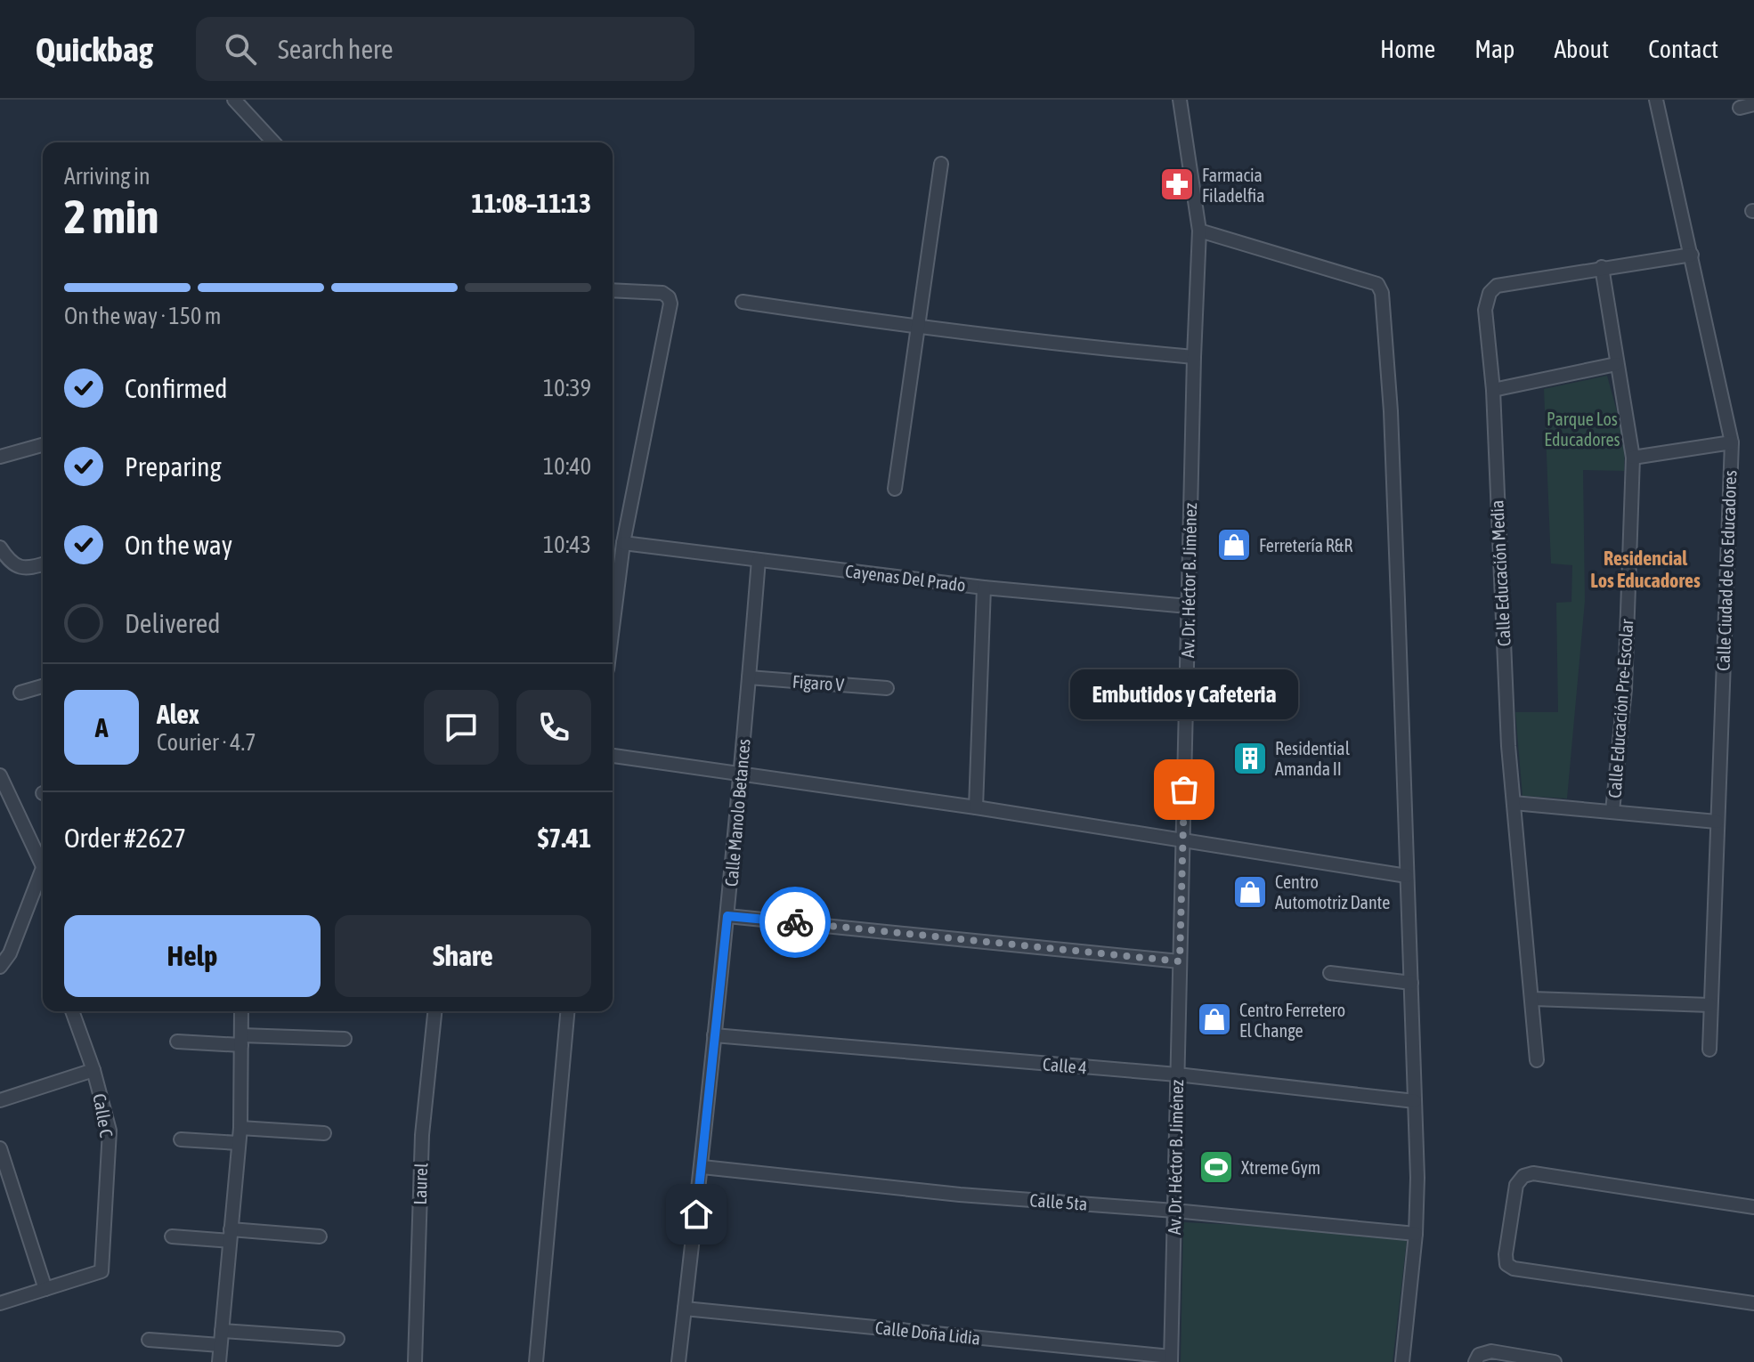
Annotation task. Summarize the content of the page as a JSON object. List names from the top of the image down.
{
  "streets": {
    "street": [
      "Calle Ciudad de los Educadores",
      "Calle Educación Media",
      "Cayenas Del Prado",
      "Av. Dr. Héctor B. Jiménez",
      "Figaro V",
      "Calle Educación Pre-Escolar",
      "Calle Manolo Betances",
      "Calle 4",
      "Calle C",
      "Laurel",
      "Calle 5ta",
      "Calle Doña Lidia"
    ]
  },
  "crossings": [
    ["Calle Ciudad de los Educadores", "Calle Educación Media"],
    ["Calle Educación Media", "Calle Educación Pre-Escolar"],
    ["Cayenas Del Prado", "Av. Dr. Héctor B. Jiménez"],
    ["Cayenas Del Prado", "Calle Manolo Betances"],
    ["Av. Dr. Héctor B. Jiménez", "Calle 4"],
    ["Av. Dr. Héctor B. Jiménez", "Calle 5ta"],
    ["Av. Dr. Héctor B. Jiménez", "Calle Doña Lidia"],
    ["Figaro V", "Calle Manolo Betances"],
    ["Calle Manolo Betances", "Calle 4"],
    ["Calle Manolo Betances", "Calle 5ta"],
    ["Calle Manolo Betances", "Calle Doña Lidia"]
  ],
  "districts": ["Residencial Los Educadores"],
  "parks": ["Parque Los Educadores"],
  "places": {
    "pharmacy": ["Farmacia Filadelfia"],
    "shop": ["Ferretería R&R", "Centro Automotriz Dante", "Centro Ferretero El Change"],
    "building": ["Residential Amanda II"],
    "other": ["Embutidos y Cafeteria"],
    "sports": ["Xtreme Gym"]
  },
  "page": {
    "header": "Quickbag",
    "search": "Search here",
    "nav": [
      "Home",
      "Map",
      "About",
      "Contact"
    ],
    "heading": ["2 min", "Arriving in", "11:08–11:13"],
    "panel": [
      "Alex",
      "Courier · 4.7",
      "Order #2627",
      "$7.41"
    ],
    "bar": "On the way · 150 m",
    "list": [
      ["Confirmed", "10:39"],
      ["Preparing", "10:40"],
      ["On the way", "10:43"],
      "Delivered"
    ],
    "bubble": "Embutidos y Cafeteria",
    "round": "A",
    "buttons": ["Help", "Share"]
  }
}
